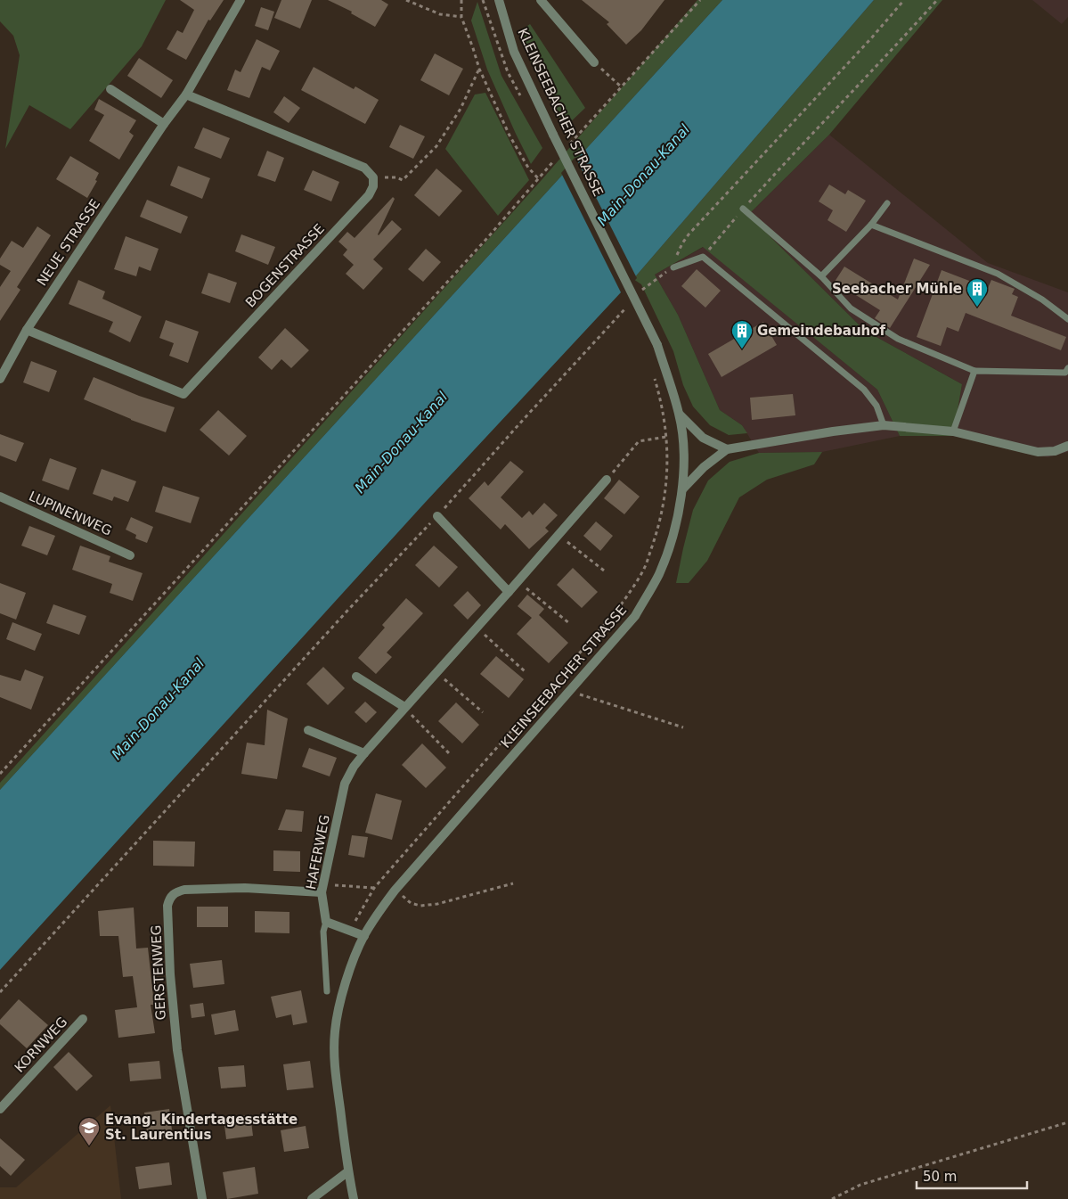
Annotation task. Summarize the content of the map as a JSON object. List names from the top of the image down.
{
  "streets": {
    "street": [
      "KLEINSEEBACHER STRASSE",
      "NEUE STRASSE",
      "BOGENSTRASSE",
      "LUPINENWEG",
      "HAFERWEG",
      "GERSTENWEG",
      "KORNWEG"
    ]
  },
  "crossings": [
    ["NEUE STRASSE", "BOGENSTRASSE"],
    ["HAFERWEG", "GERSTENWEG"]
  ],
  "water": ["Main-Donau-Kanal"],
  "places": {
    "building": ["Seebacher Mühle", "Gemeindebauhof"],
    "school or university": ["Evang. Kindertagesstätte St. Laurentius"]
  },
  "scale_bar": "50 m"
}
